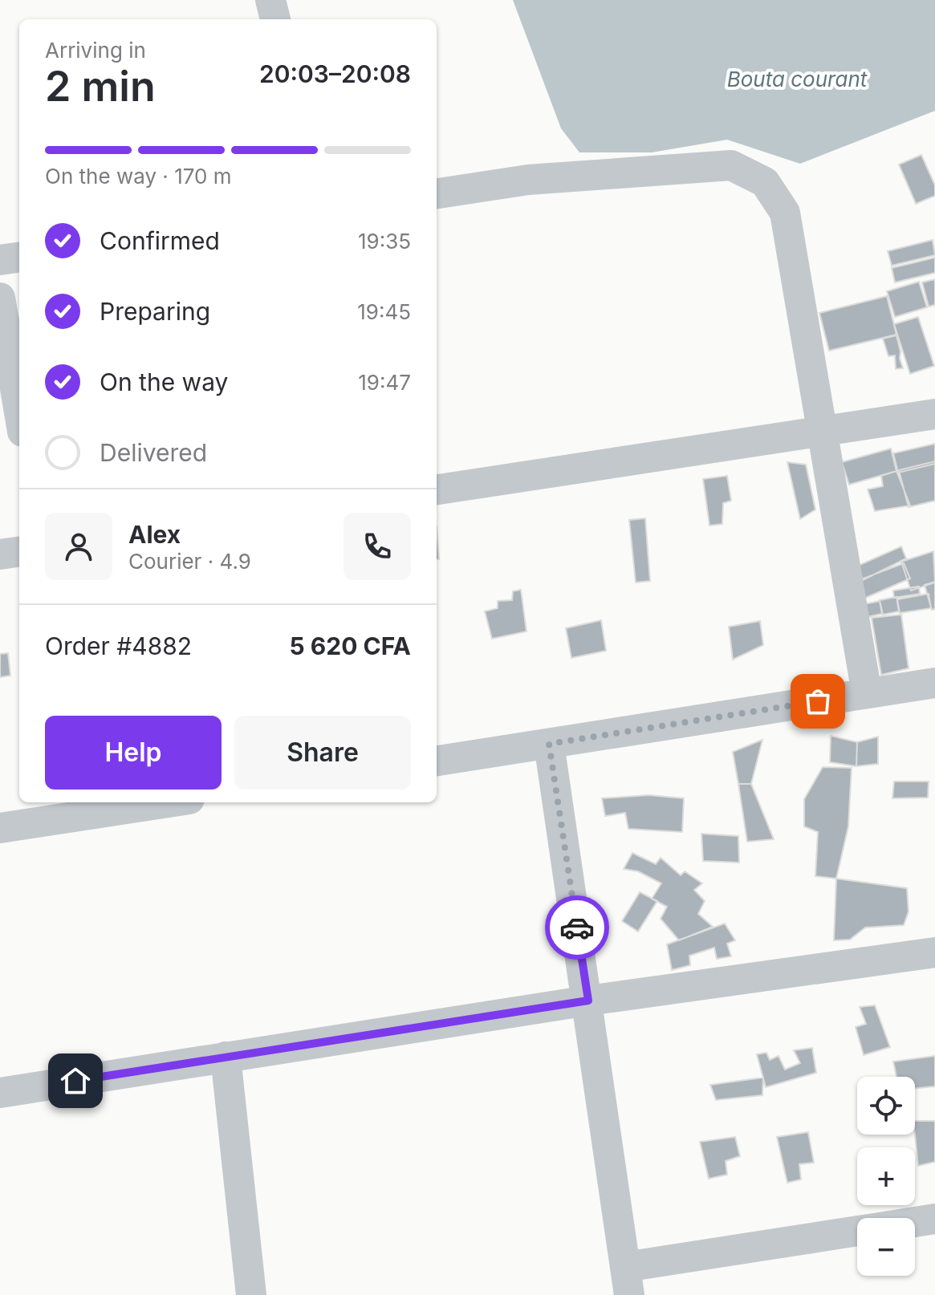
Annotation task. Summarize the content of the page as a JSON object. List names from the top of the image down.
{
  "water": ["Bouta courant"],
  "page": {
    "heading": ["2 min", "Arriving in", "20:03–20:08"],
    "panel": [
      "Alex",
      "Courier · 4.9",
      "Order #4882",
      "5 620 CFA"
    ],
    "bar": "On the way · 170 m",
    "list": [
      ["Confirmed", "19:35"],
      ["Preparing", "19:45"],
      ["On the way", "19:47"],
      "Delivered"
    ],
    "buttons": ["Help", "Share"],
    "map_buttons": ["+", "−"]
  }
}
